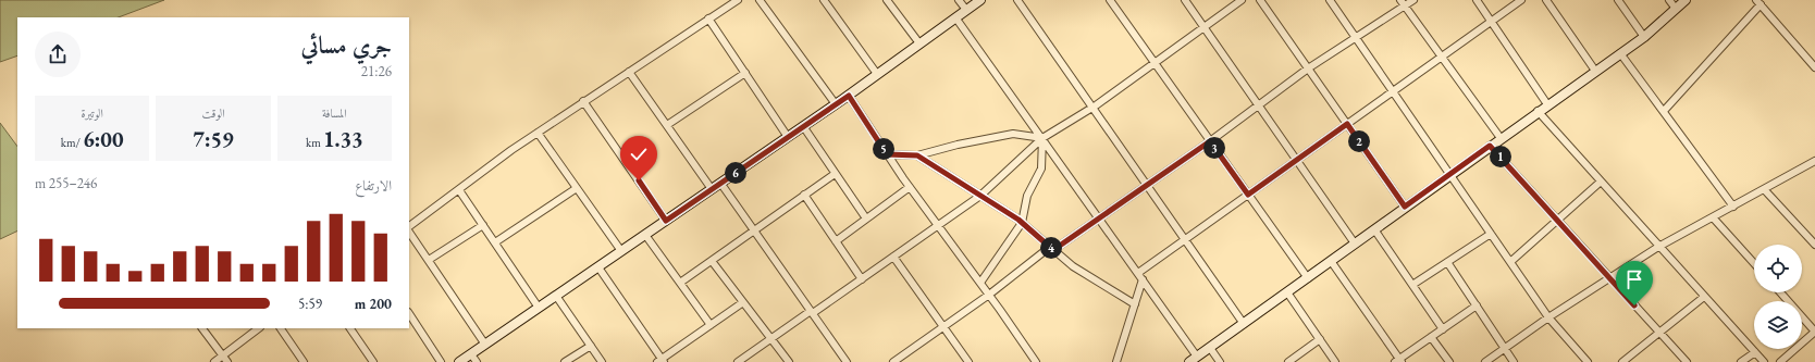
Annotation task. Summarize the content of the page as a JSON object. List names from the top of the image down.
{
  "page": {
    "heading": ["جري مسائي", "21:26"],
    "stats": [
      ["المسافة", "1.33 km"],
      ["الوقت", "7:59"],
      ["الوتيرة", "6:00 /km"]
    ],
    "pins": [
      "2",
      "3",
      "5",
      "1",
      "6",
      "4"
    ],
    "chart": ["الارتفاع", "246–255 m"],
    "list": [
      {
        "name": "200 m",
        "note": "5:59"
      }
    ]
  }
}
